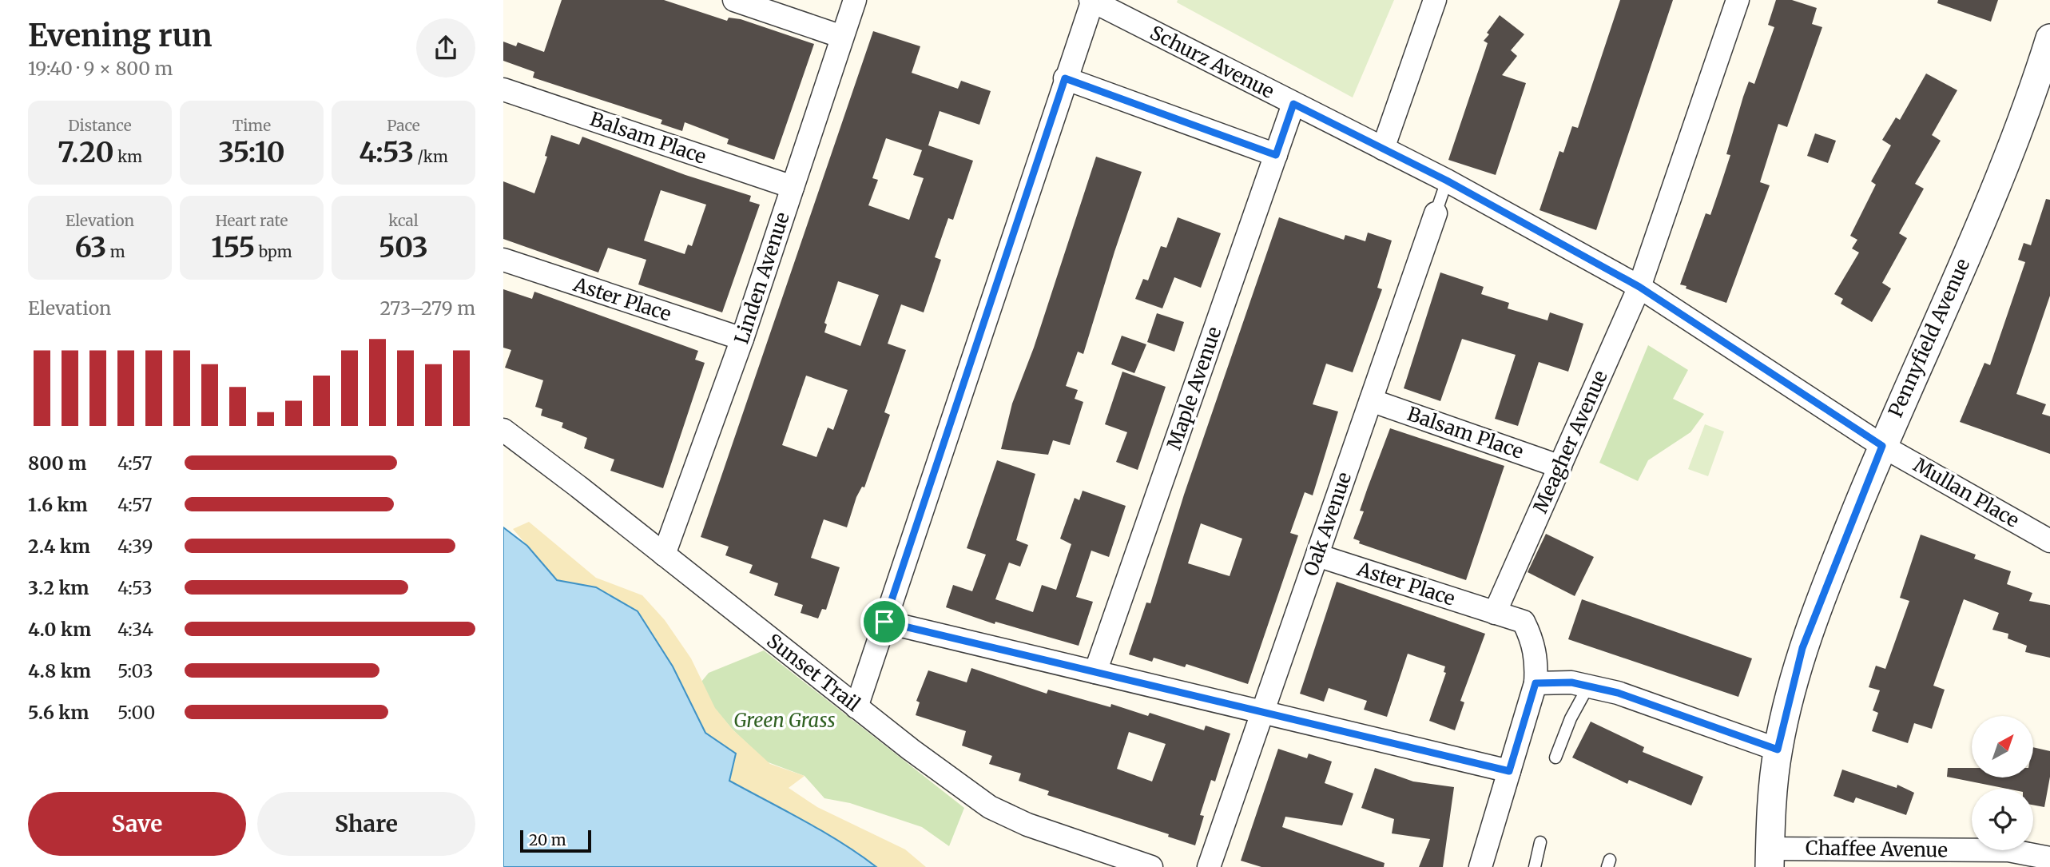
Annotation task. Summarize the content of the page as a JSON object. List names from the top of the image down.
{
  "streets": {
    "street": [
      "Schurz Avenue",
      "Balsam Place",
      "Linden Avenue",
      "Aster Place",
      "Pennyfield Avenue",
      "Maple Avenue",
      "Meagher Avenue",
      "Mullan Place",
      "Oak Avenue",
      "Sunset Trail",
      "Chaffee Avenue"
    ]
  },
  "crossings": [
    ["Schurz Avenue", "Pennyfield Avenue"],
    ["Schurz Avenue", "Maple Avenue"],
    ["Schurz Avenue", "Meagher Avenue"],
    ["Schurz Avenue", "Mullan Place"],
    ["Schurz Avenue", "Oak Avenue"],
    ["Balsam Place", "Linden Avenue"],
    ["Balsam Place", "Meagher Avenue"],
    ["Balsam Place", "Oak Avenue"],
    ["Linden Avenue", "Aster Place"],
    ["Linden Avenue", "Sunset Trail"],
    ["Aster Place", "Meagher Avenue"],
    ["Aster Place", "Oak Avenue"],
    ["Pennyfield Avenue", "Mullan Place"],
    ["Pennyfield Avenue", "Chaffee Avenue"]
  ],
  "parks": ["Green Grass"],
  "scale_bar": "20 m",
  "north": "top right",
  "page": {
    "heading": ["Evening run", "19:40 · 9 × 800 m"],
    "stats": [
      ["Distance", "7.20 km"],
      ["Time", "35:10"],
      ["Pace", "4:53 /km"],
      ["Elevation", "63 m"],
      ["Heart rate", "155 bpm"],
      ["kcal", "503"]
    ],
    "chart": ["Elevation", "273–279 m"],
    "list": [
      {
        "name": "800 m",
        "note": "4:57"
      },
      {
        "name": "1.6 km",
        "note": "4:57"
      },
      {
        "name": "2.4 km",
        "note": "4:39"
      },
      {
        "name": "3.2 km",
        "note": "4:53"
      },
      {
        "name": "4.0 km",
        "note": "4:34"
      },
      {
        "name": "4.8 km",
        "note": "5:03"
      },
      {
        "name": "5.6 km",
        "note": "5:00"
      }
    ],
    "buttons": ["Save", "Share"],
    "scale": "20 m"
  }
}
